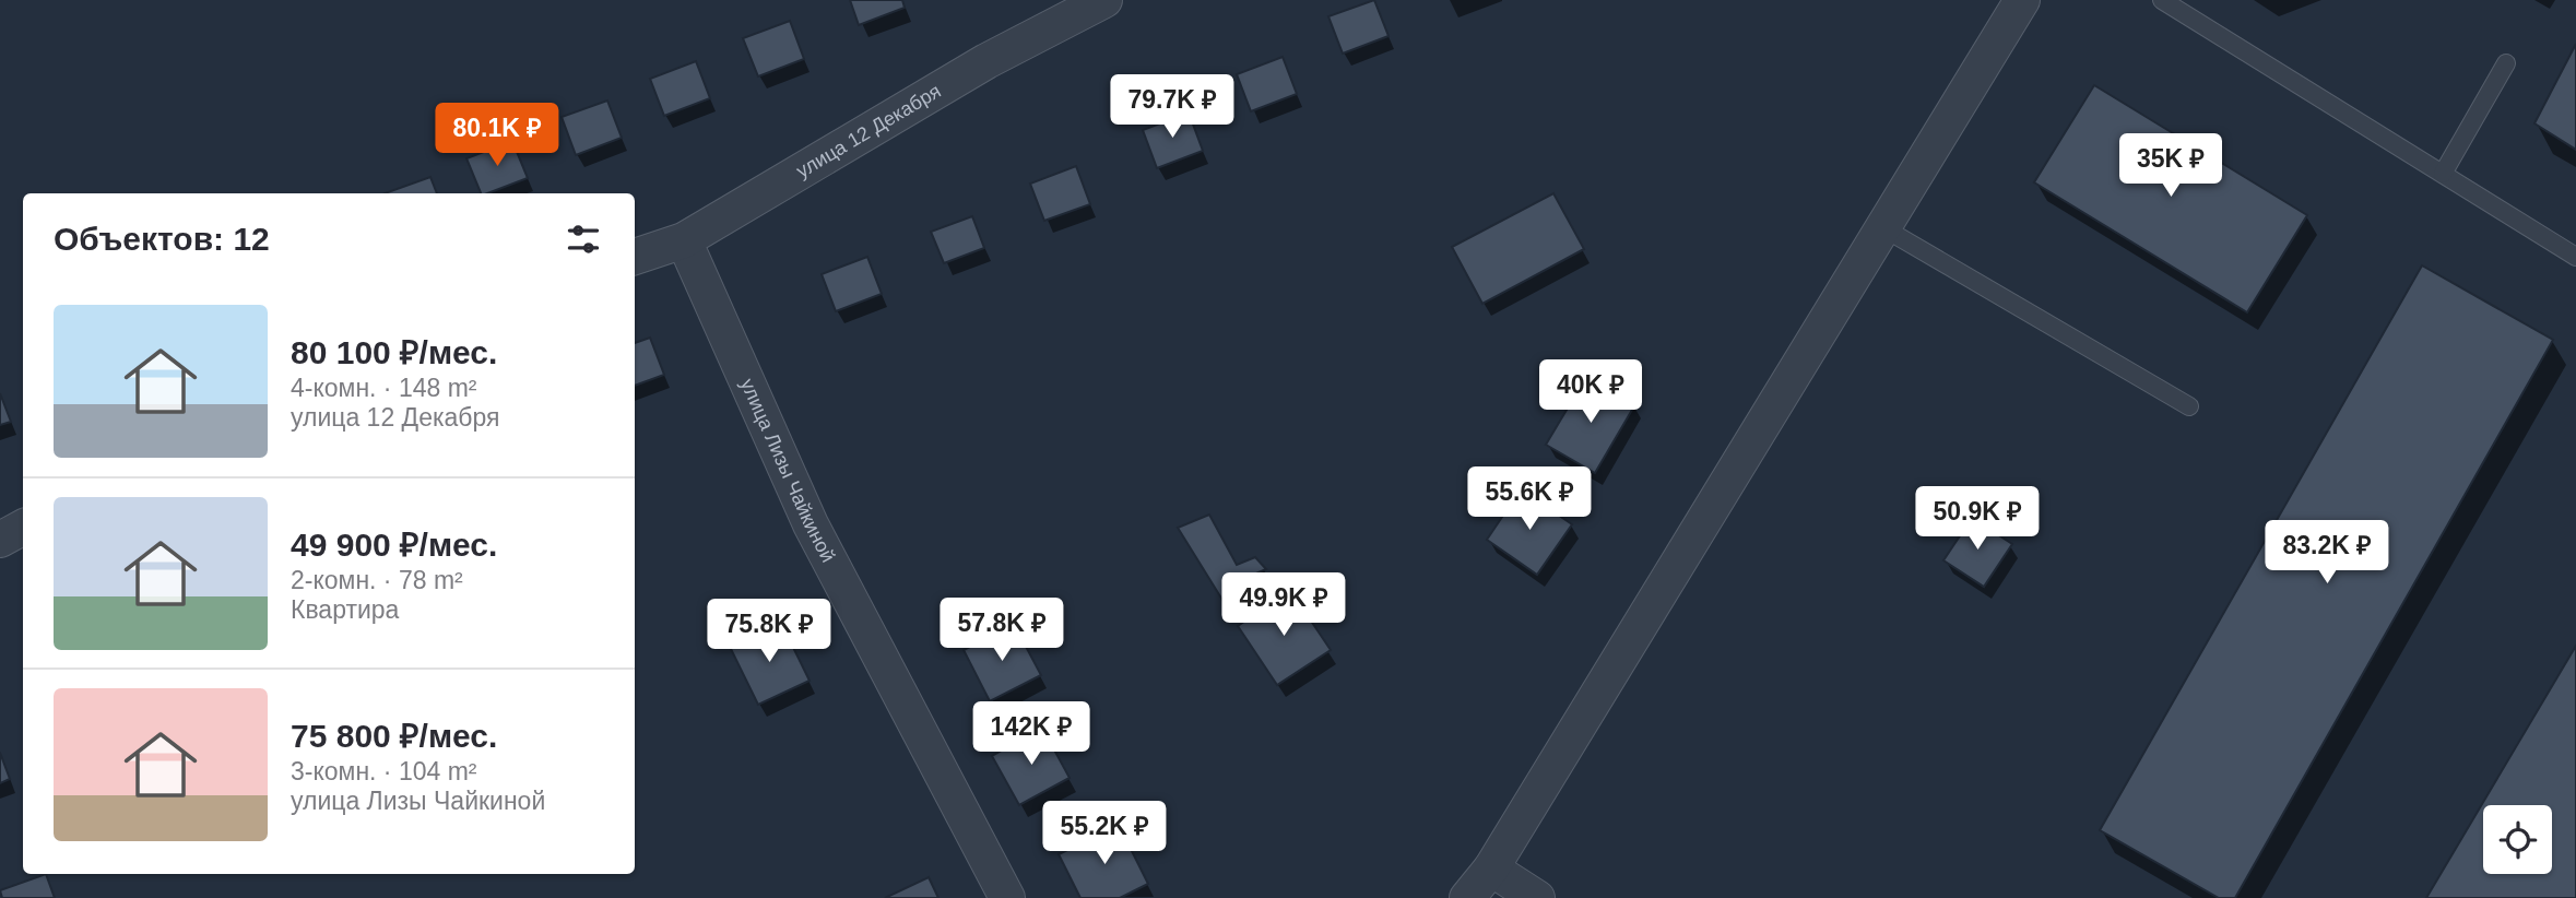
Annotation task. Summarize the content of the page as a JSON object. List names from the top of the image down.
{
  "streets": {
    "street": ["улица 12 Декабря", "улица Лизы Чайкиной"]
  },
  "crossings": [
    ["улица 12 Декабря", "улица Лизы Чайкиной"]
  ],
  "page": {
    "price": [
      "79.7K ₽",
      "80.1K ₽",
      "35K ₽",
      "40K ₽",
      "55.6K ₽",
      "50.9K ₽",
      "83.2K ₽",
      "49.9K ₽",
      "57.8K ₽",
      "75.8K ₽",
      "142K ₽",
      "55.2K ₽"
    ],
    "heading": "Объектов: 12",
    "list": [
      {
        "name": "80 100 ₽/мес.",
        "note": "4-комн. · 148 m² · улица 12 Декабря"
      },
      {
        "name": "49 900 ₽/мес.",
        "note": "2-комн. · 78 m² · Квартира"
      },
      {
        "name": "75 800 ₽/мес.",
        "note": "3-комн. · 104 m² · улица Лизы Чайкиной"
      }
    ]
  }
}
